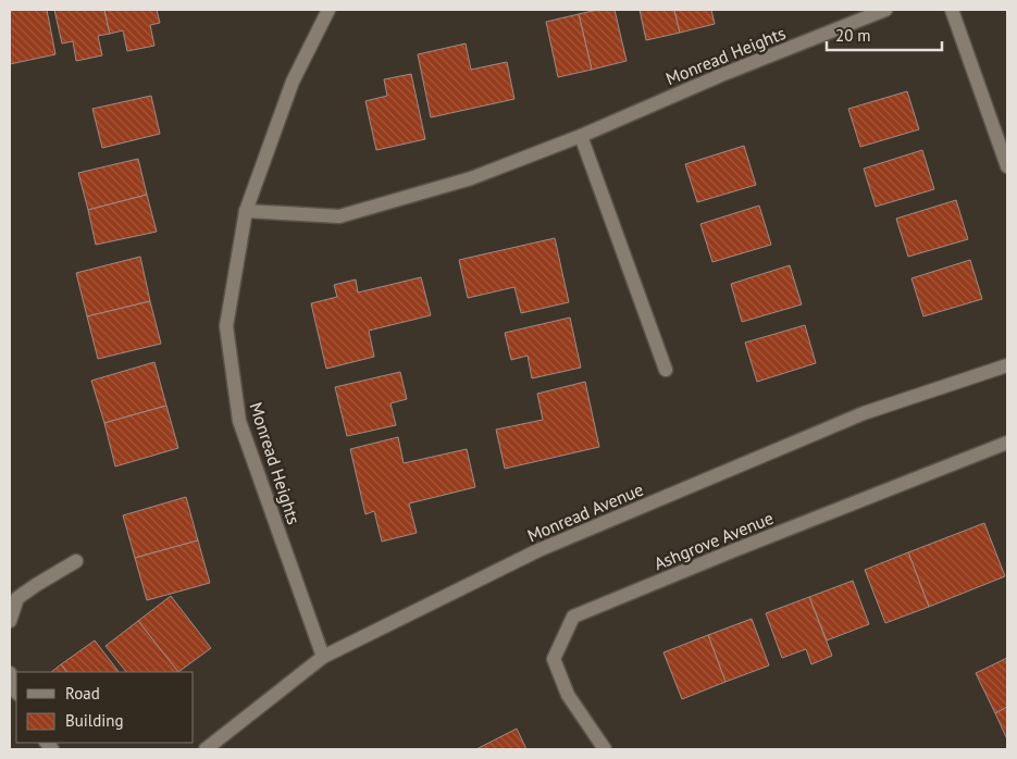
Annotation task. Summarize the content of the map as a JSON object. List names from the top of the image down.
{
  "streets": {
    "street": ["Monread Heights", "Monread Avenue", "Ashgrove Avenue"]
  },
  "crossings": [
    ["Monread Heights", "Monread Avenue"]
  ],
  "legend": ["Road", "Building"],
  "scale_bar": "20 m"
}
